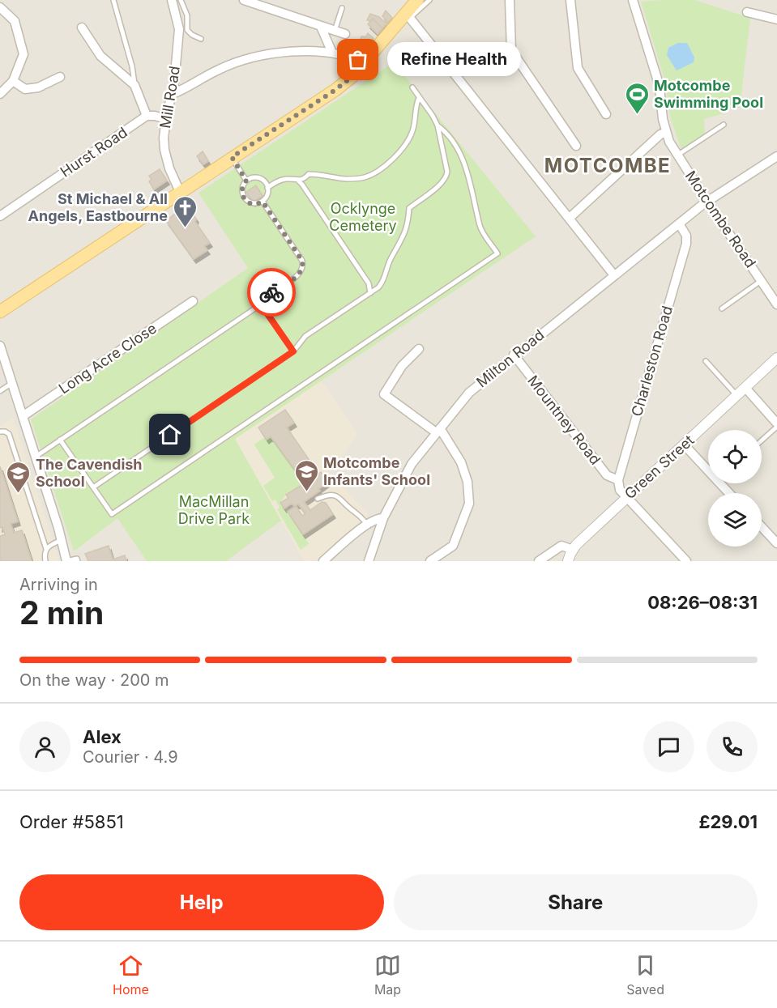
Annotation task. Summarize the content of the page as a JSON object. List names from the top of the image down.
{
  "streets": {
    "street": [
      "Mill Road",
      "Hurst Road",
      "Motcombe Road",
      "Long Acre Close",
      "Milton Road",
      "Charleston Road",
      "Mountney Road",
      "Green Street"
    ]
  },
  "crossings": [
    ["Motcombe Road", "Milton Road"],
    ["Milton Road", "Charleston Road"],
    ["Milton Road", "Mountney Road"],
    ["Charleston Road", "Mountney Road"]
  ],
  "districts": ["MOTCOMBE"],
  "parks": ["Ocklynge Cemetery", "MacMillan Drive Park"],
  "places": {
    "other": ["Refine Health"],
    "sports": ["Motcombe Swimming Pool"],
    "church": ["St Michael & All Angels, Eastbourne"],
    "school or university": ["Motcombe Infants' School", "The Cavendish School"]
  },
  "page": {
    "bubble": "Refine Health",
    "heading": ["2 min", "Arriving in", "08:26–08:31"],
    "panel": [
      "Alex",
      "Courier · 4.9",
      "Order #5851",
      "£29.01"
    ],
    "bar": "On the way · 200 m",
    "buttons": ["Help", "Share"],
    "tabs": ["Home", "Map", "Saved"]
  }
}
